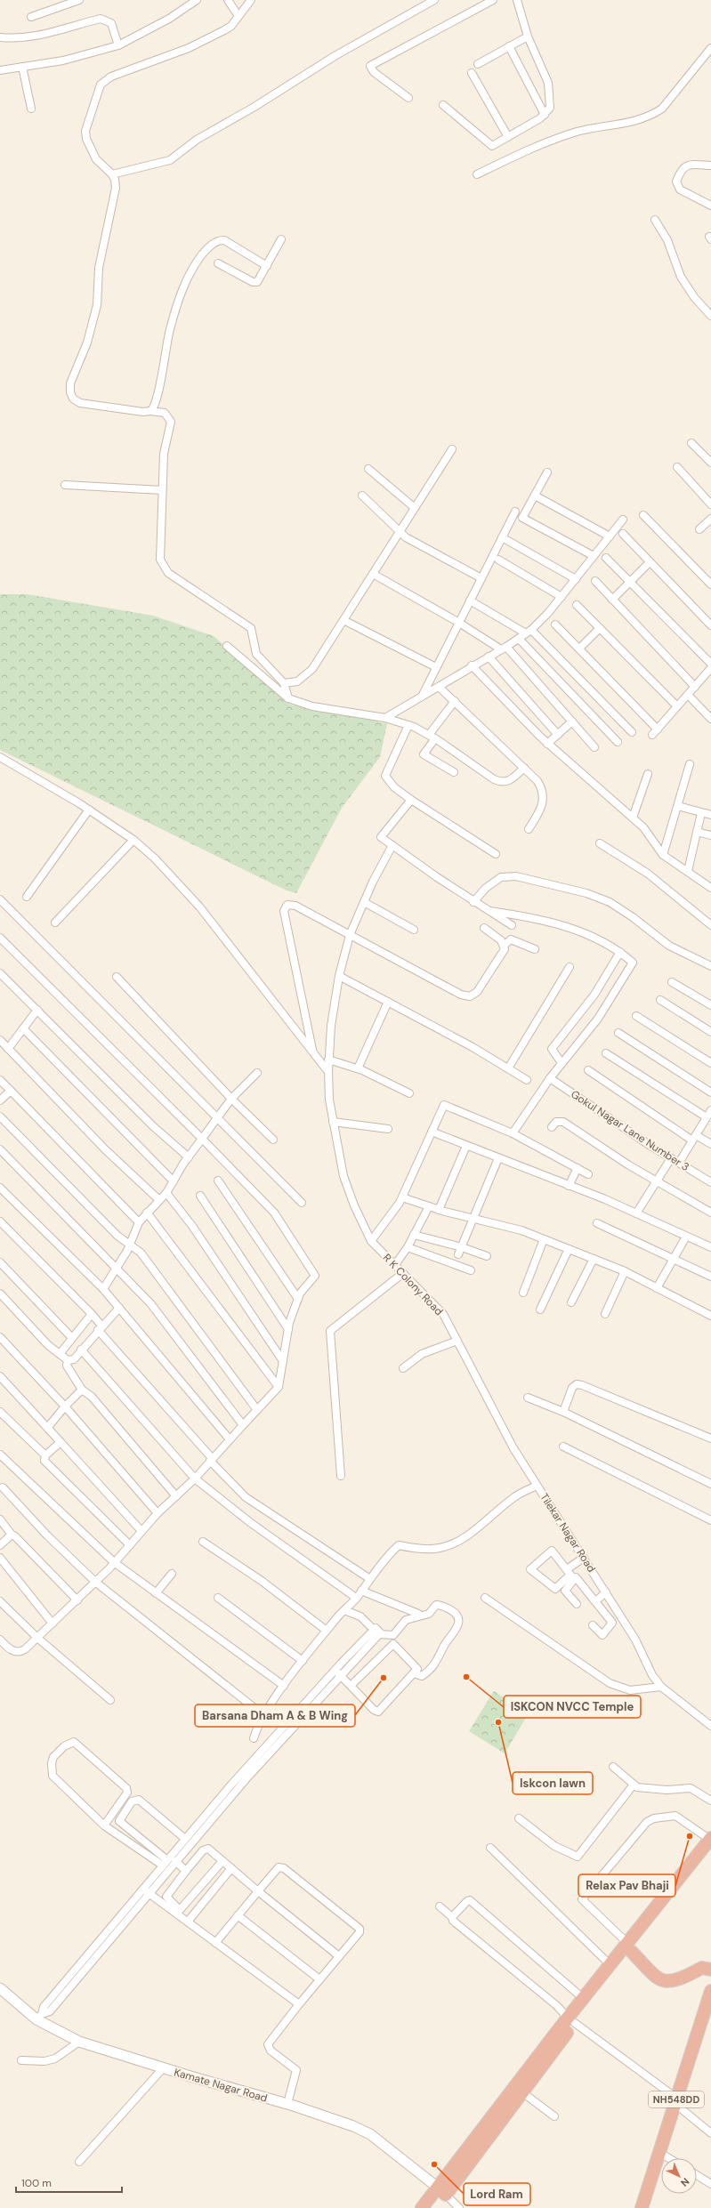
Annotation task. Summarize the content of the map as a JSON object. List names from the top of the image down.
{
  "streets": {
    "highway": ["NH548DD"],
    "street": [
      "Gokul Nagar Lane Number 3",
      "R K Colony Road",
      "Tilekar Nagar Road",
      "Kamate Nagar Road"
    ]
  },
  "crossings": [
    ["R K Colony Road", "Tilekar Nagar Road"]
  ],
  "places": [
    "ISKCON NVCC Temple",
    "Barsana Dham A & B Wing",
    "Iskcon lawn",
    "Relax Pav Bhaji",
    "Lord Ram"
  ],
  "scale_bar": "100 m",
  "north": "bottom right"
}
